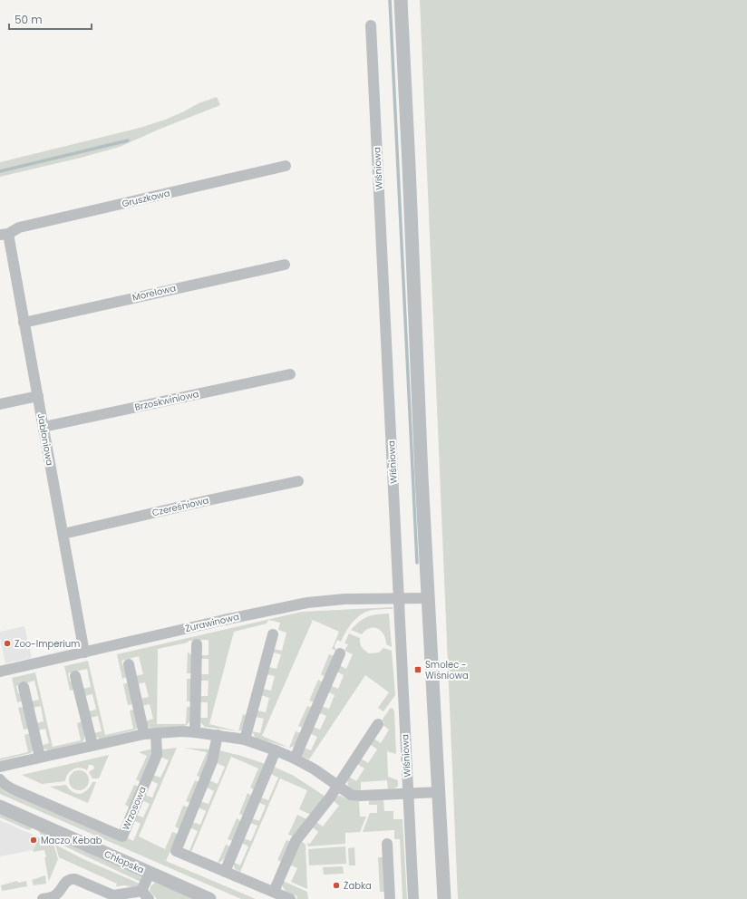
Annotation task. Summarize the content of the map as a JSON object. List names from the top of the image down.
{
  "streets": {
    "street": [
      "Wiśniowa",
      "Gruszkowa",
      "Morelowa",
      "Brzoskwiniowa",
      "Jabłoniowa",
      "Czereśniowa",
      "Żurawinowa",
      "Wrzosowa",
      "Chłopska"
    ]
  },
  "crossings": [
    ["Wiśniowa", "Żurawinowa"],
    ["Gruszkowa", "Jabłoniowa"],
    ["Morelowa", "Jabłoniowa"],
    ["Brzoskwiniowa", "Jabłoniowa"],
    ["Jabłoniowa", "Czereśniowa"],
    ["Jabłoniowa", "Żurawinowa"]
  ],
  "places": {
    "other": ["Zoo-Imperium", "Maczo Kebab", "Żabka"],
    "transit": ["Smolec - Wiśniowa"]
  },
  "scale_bar": "50 m"
}
